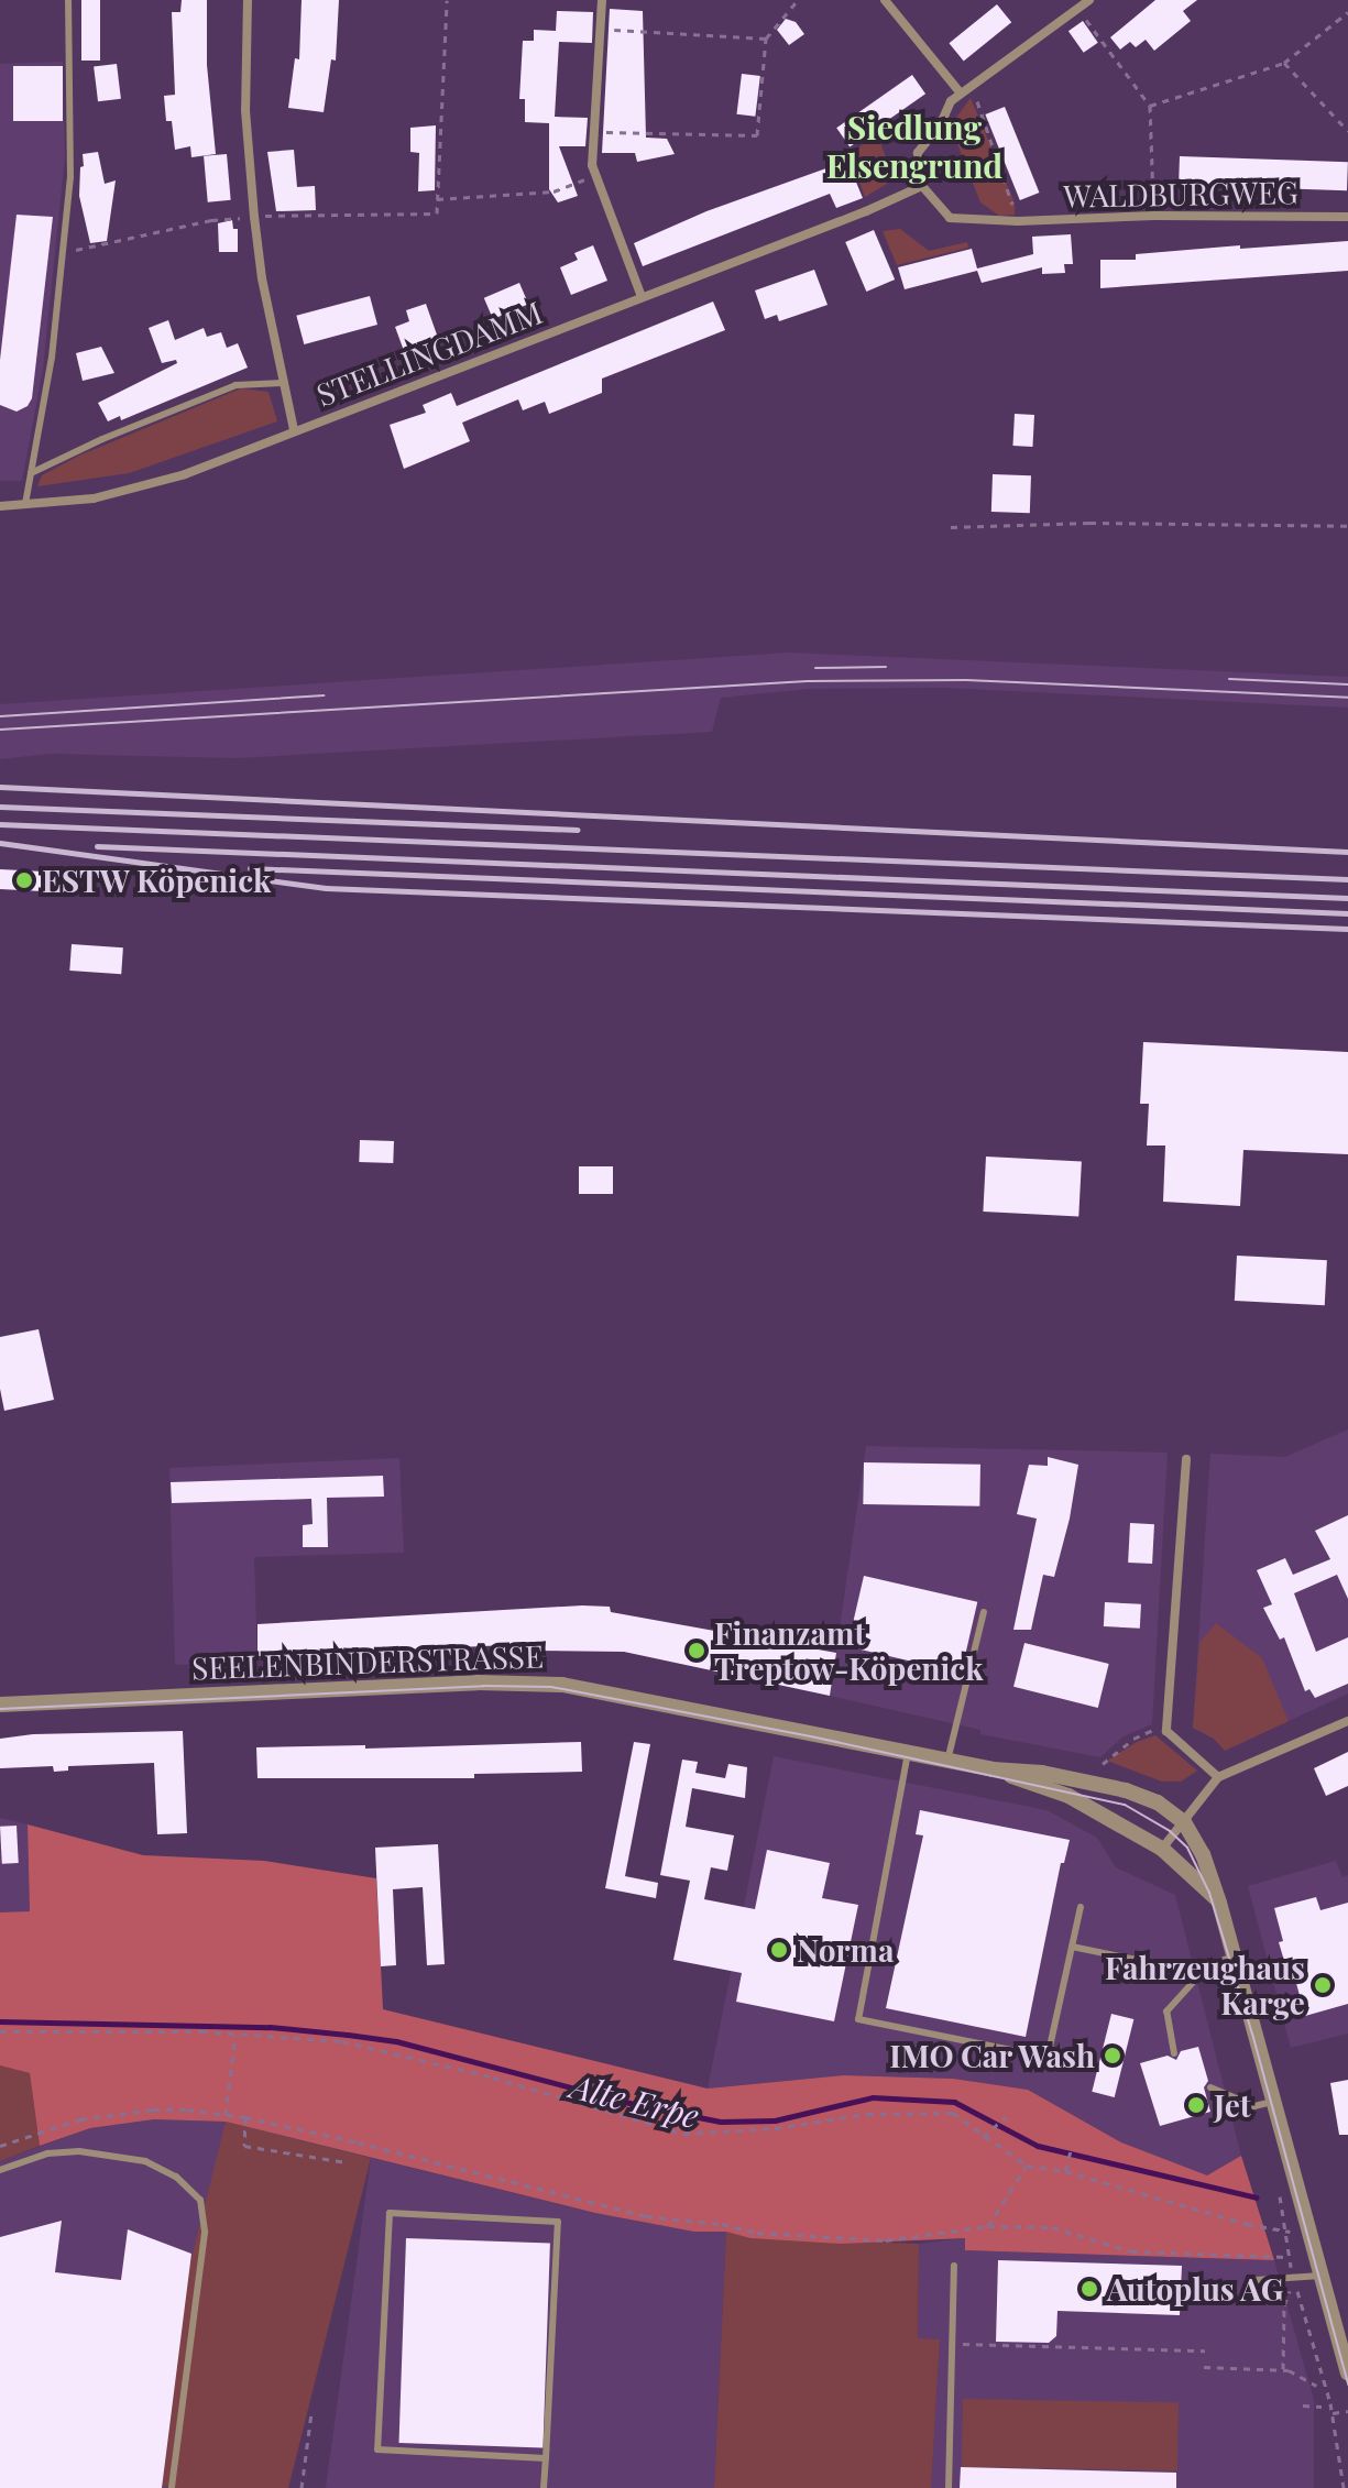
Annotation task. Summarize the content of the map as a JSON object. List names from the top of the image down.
{
  "streets": {
    "street": ["WALDBURGWEG", "STELLINGDAMM", "SEELENBINDERSTRASSE"]
  },
  "crossings": [
    ["WALDBURGWEG", "STELLINGDAMM"]
  ],
  "districts": ["Siedlung Elsengrund"],
  "water": ["Alte Erpe"],
  "places": [
    "ESTW Köpenick",
    "Finanzamt Treptow-Köpenick",
    "Norma",
    "Fahrzeughaus Karge",
    "IMO Car Wash",
    "Jet",
    "Autoplus AG"
  ]
}
